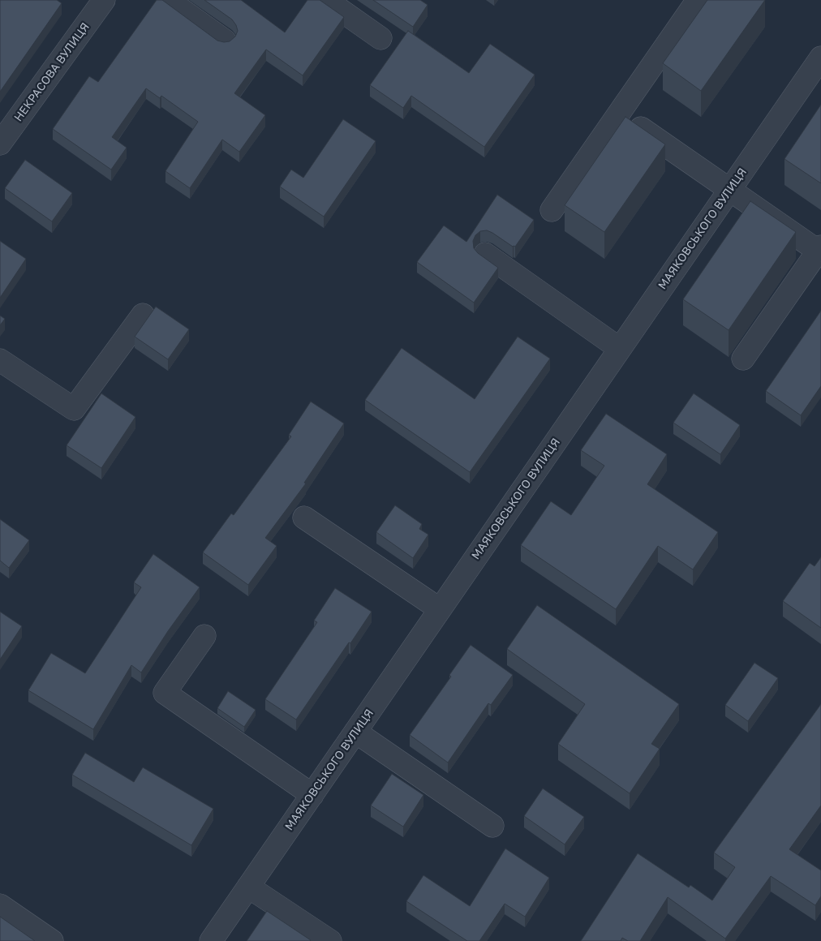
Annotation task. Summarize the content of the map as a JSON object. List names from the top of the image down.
{
  "streets": {
    "street": ["НЕКРАСОВА ВУЛИЦЯ", "МАЯКОВСЬКОГО ВУЛИЦЯ"]
  }
}
